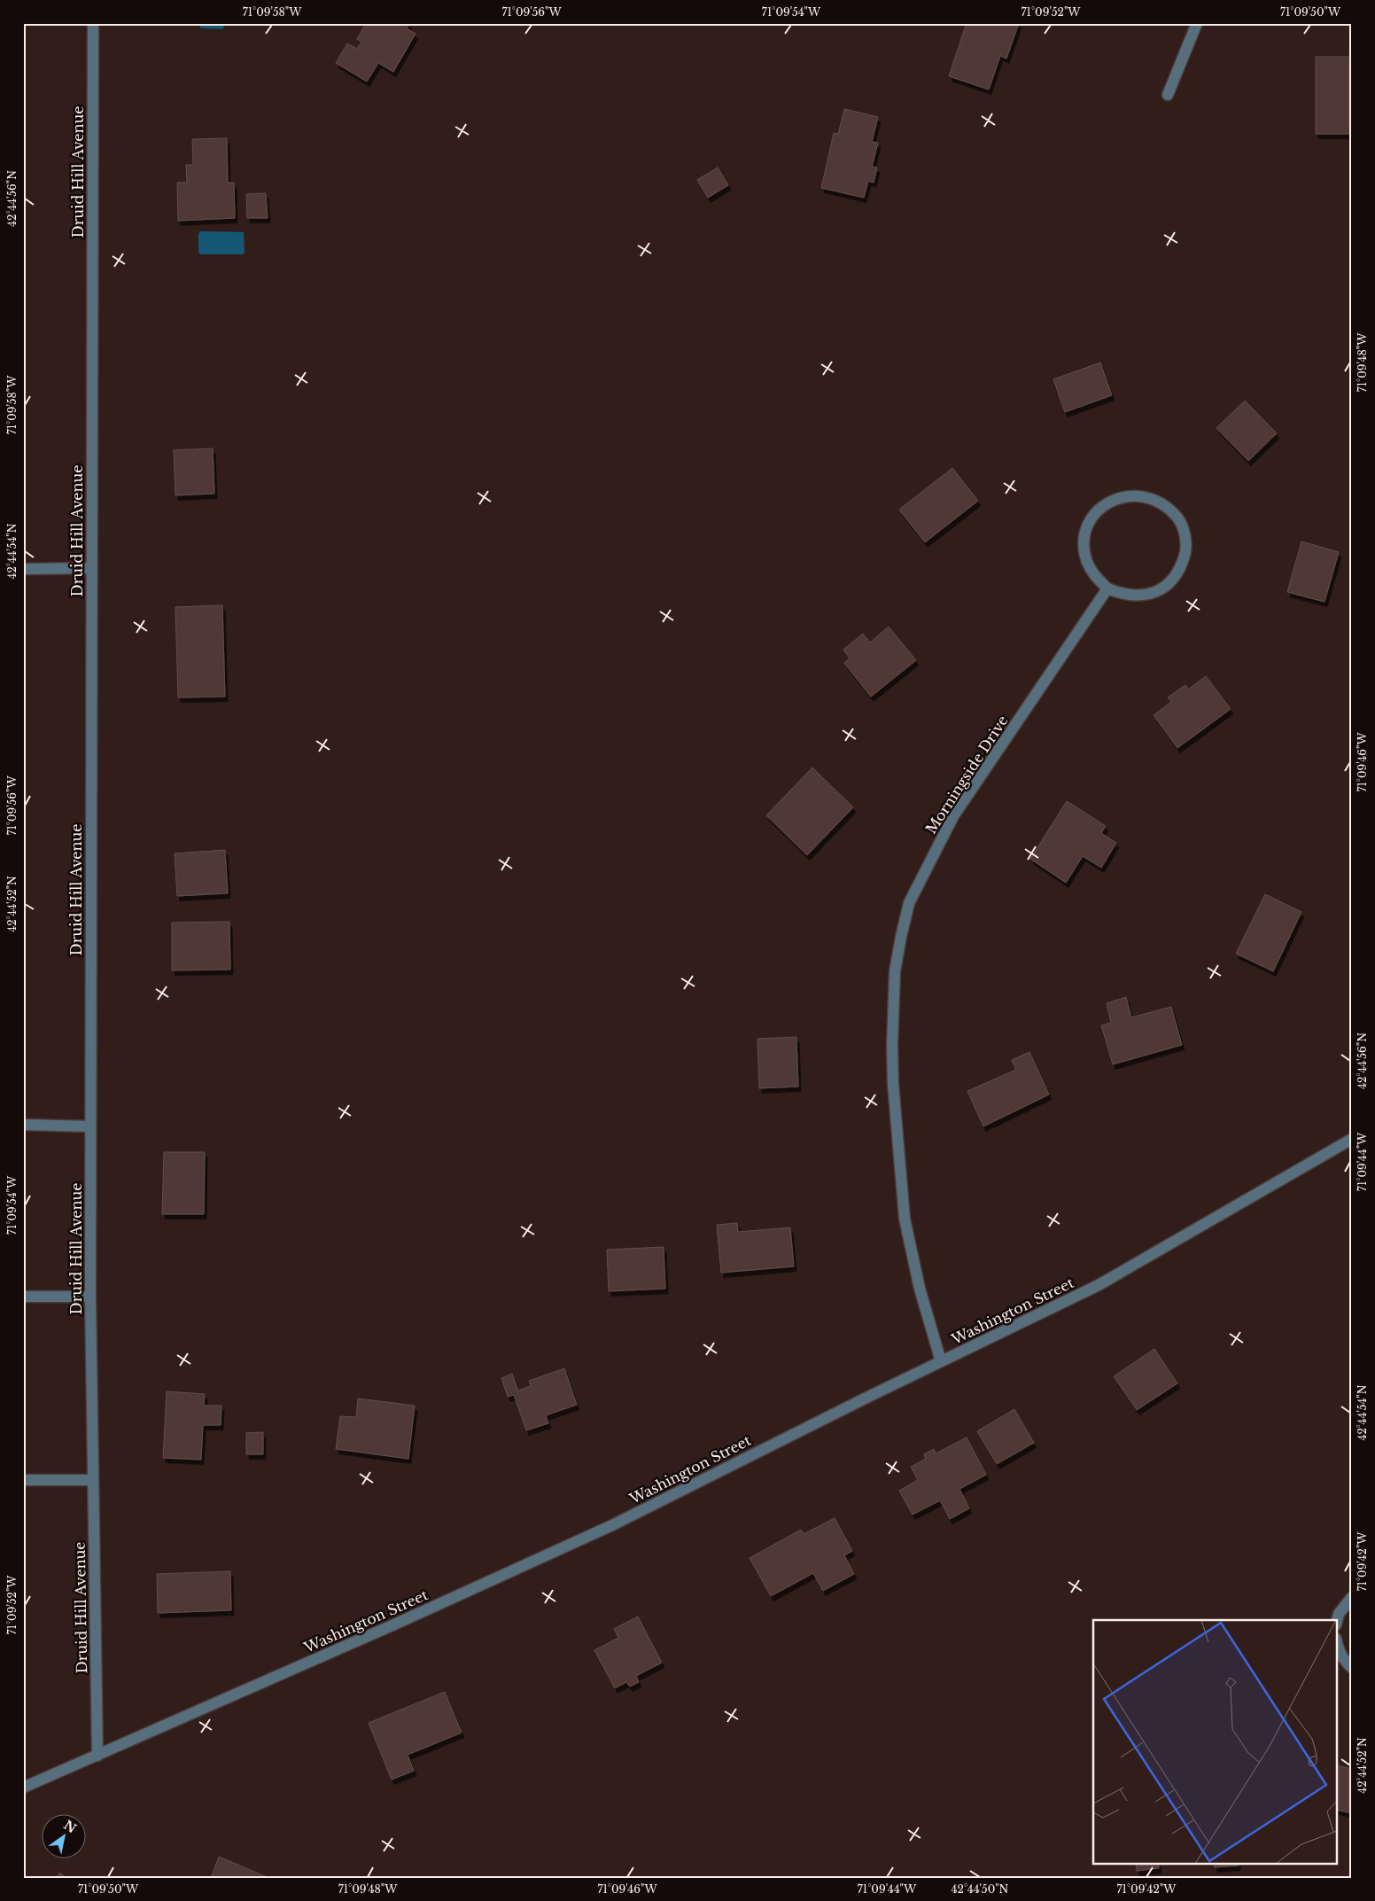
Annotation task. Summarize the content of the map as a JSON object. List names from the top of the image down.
{
  "streets": {
    "street": ["Druid Hill Avenue", "Morningside Drive", "Washington Street"]
  },
  "crossings": [
    ["Druid Hill Avenue", "Washington Street"],
    ["Morningside Drive", "Washington Street"]
  ],
  "north": "top right",
  "coordinates": [
    "71°09'58\"W",
    "71°09'56\"W",
    "71°09'54\"W",
    "71°09'52\"W",
    "71°09'50\"W",
    "42°44'56\"N",
    "71°09'48\"W",
    "42°44'54\"N",
    "71°09'46\"W",
    "42°44'52\"N",
    "71°09'44\"W",
    "71°09'42\"W",
    "42°44'50\"N"
  ]
}
